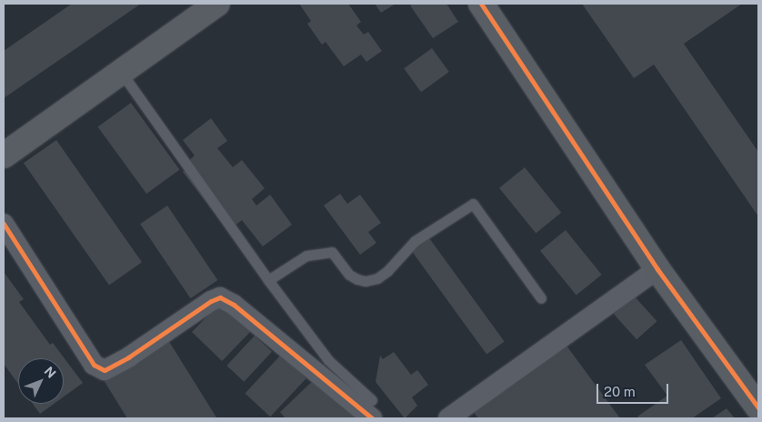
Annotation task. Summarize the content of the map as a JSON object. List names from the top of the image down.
{
  "scale_bar": "20 m",
  "north": "top right"
}
